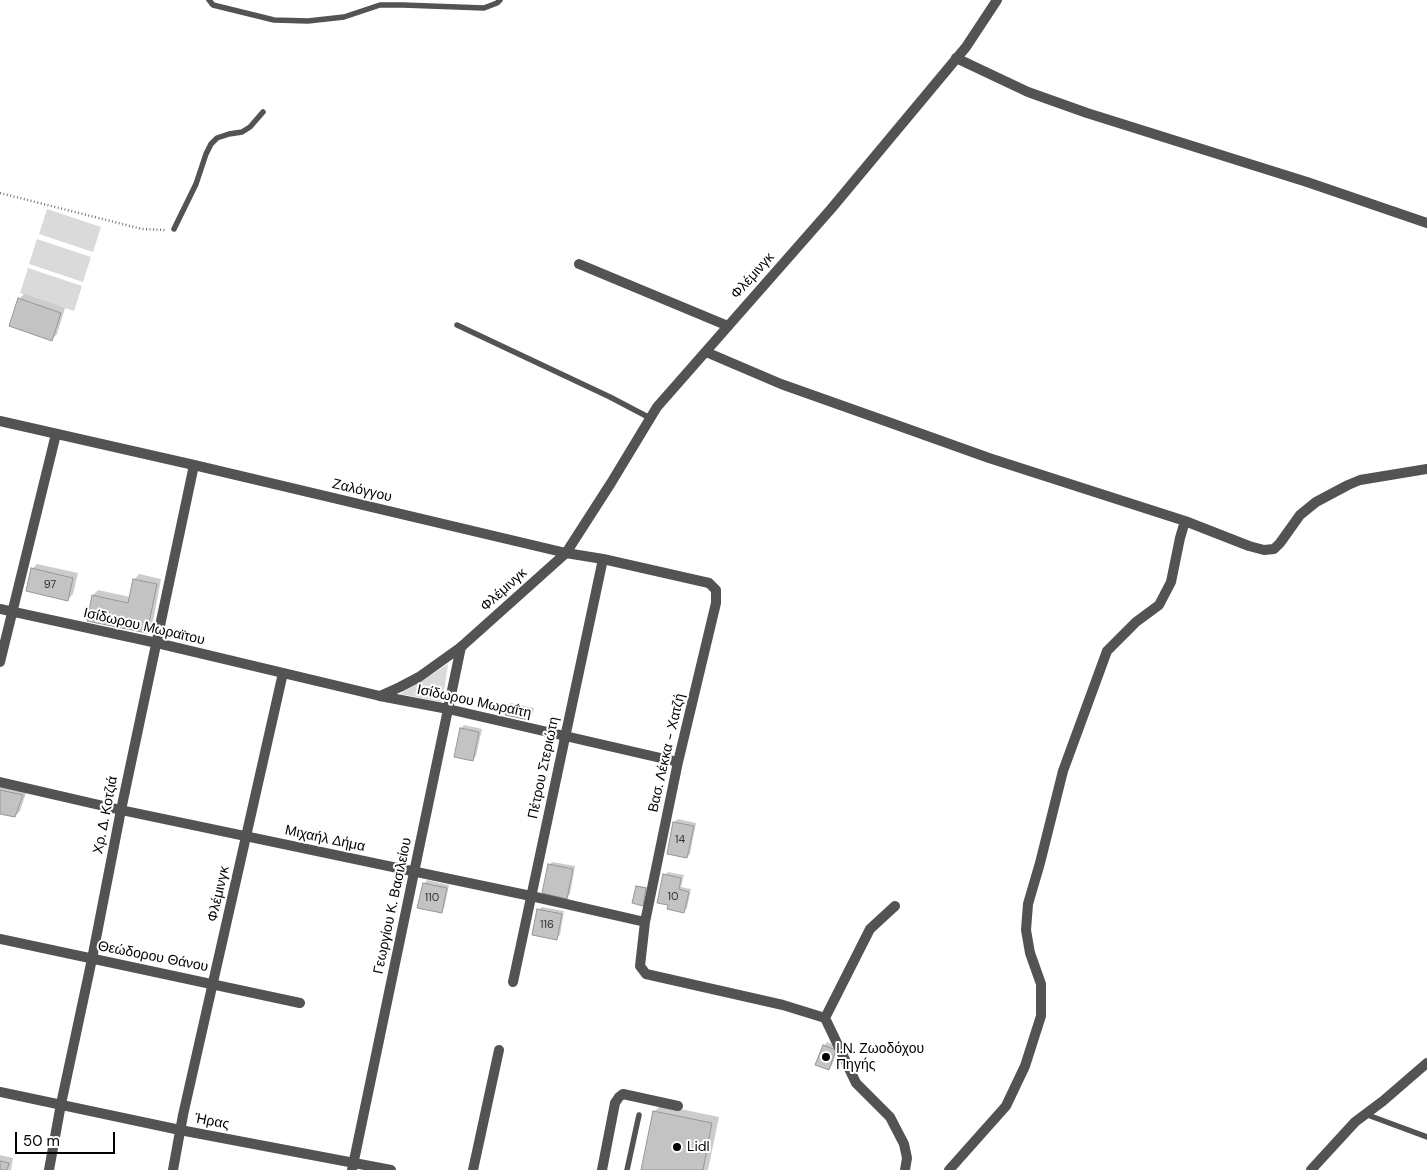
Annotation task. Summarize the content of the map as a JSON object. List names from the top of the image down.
{
  "streets": {
    "street": [
      "Φλέμινγκ",
      "Ζαλόγγου",
      "Ισίδωρου Μωραϊτου",
      "Ισίδωρου Μωραΐτη",
      "Βασ. Λέκκα - Χατζή",
      "Πέτρου Στεριώτη",
      "Χρ. Δ. Κοτζιά",
      "Μιχαήλ Δήμα",
      "Γεωργίου Κ. Βασιλείου",
      "Θεώδορου Θάνου",
      "Ήρας"
    ]
  },
  "crossings": [
    ["Φλέμινγκ", "Ζαλόγγου"],
    ["Φλέμινγκ", "Ισίδωρου Μωραϊτου"],
    ["Φλέμινγκ", "Ισίδωρου Μωραΐτη"],
    ["Φλέμινγκ", "Μιχαήλ Δήμα"],
    ["Φλέμινγκ", "Γεωργίου Κ. Βασιλείου"],
    ["Φλέμινγκ", "Θεώδορου Θάνου"],
    ["Φλέμινγκ", "Ήρας"],
    ["Ζαλόγγου", "Βασ. Λέκκα - Χατζή"],
    ["Ζαλόγγου", "Πέτρου Στεριώτη"],
    ["Ζαλόγγου", "Χρ. Δ. Κοτζιά"],
    ["Ισίδωρου Μωραϊτου", "Χρ. Δ. Κοτζιά"],
    ["Ισίδωρου Μωραΐτη", "Βασ. Λέκκα - Χατζή"],
    ["Ισίδωρου Μωραΐτη", "Πέτρου Στεριώτη"],
    ["Ισίδωρου Μωραΐτη", "Γεωργίου Κ. Βασιλείου"],
    ["Βασ. Λέκκα - Χατζή", "Μιχαήλ Δήμα"],
    ["Πέτρου Στεριώτη", "Μιχαήλ Δήμα"],
    ["Χρ. Δ. Κοτζιά", "Μιχαήλ Δήμα"],
    ["Χρ. Δ. Κοτζιά", "Θεώδορου Θάνου"],
    ["Χρ. Δ. Κοτζιά", "Ήρας"],
    ["Μιχαήλ Δήμα", "Γεωργίου Κ. Βασιλείου"],
    ["Γεωργίου Κ. Βασιλείου", "Ήρας"]
  ],
  "places": ["Ι.Ν. Ζωοδόχου Πηγής", "Lidl"],
  "house_numbers": [
    "97",
    "14",
    "10",
    "110",
    "116"
  ],
  "scale_bar": "50 m"
}
